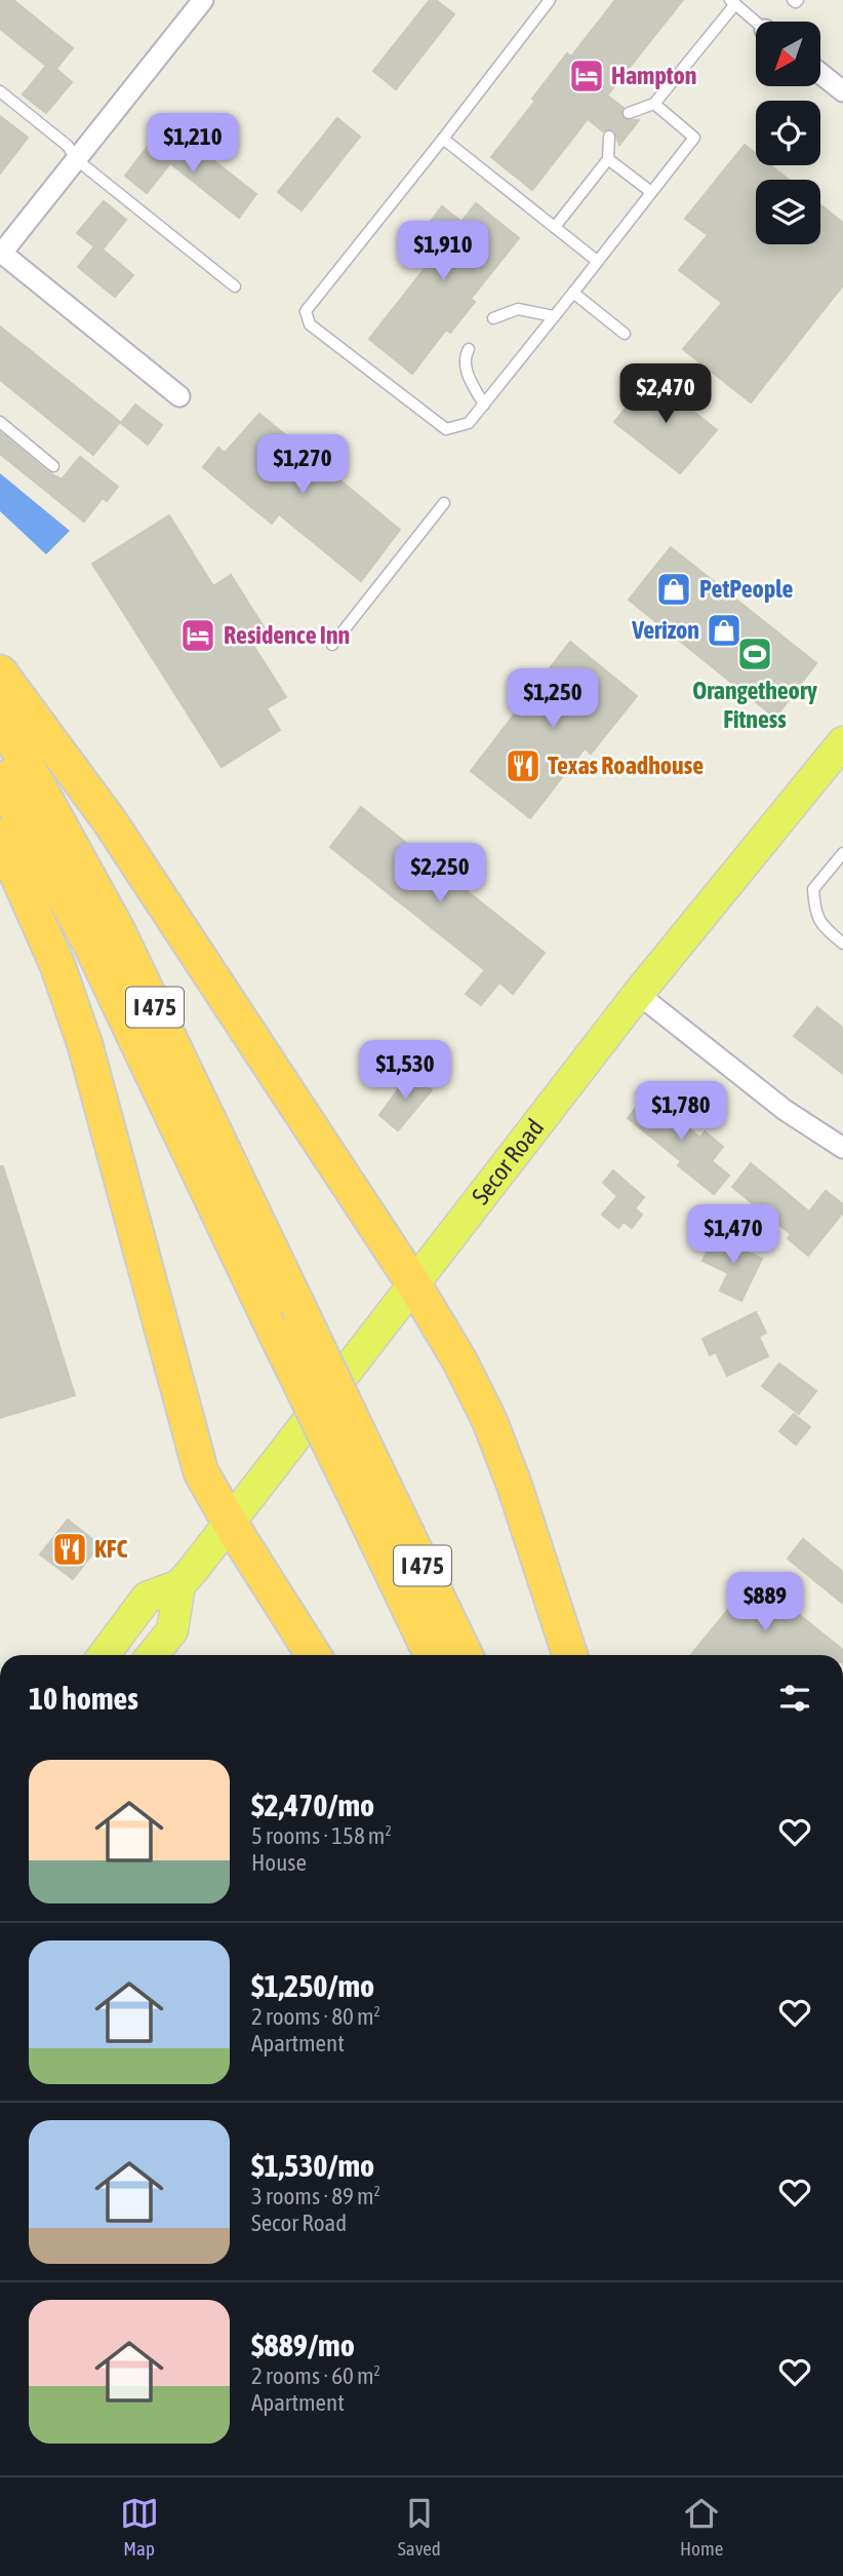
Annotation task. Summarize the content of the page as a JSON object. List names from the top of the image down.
{
  "streets": {
    "highway": ["I 475"],
    "main road": ["Secor Road"]
  },
  "places": {
    "hotel": ["Hampton", "Residence Inn"],
    "shop": ["PetPeople", "Verizon"],
    "sports": ["Orangetheory Fitness"],
    "restaurant": ["Texas Roadhouse", "KFC"]
  },
  "north": "bottom left",
  "page": {
    "price": [
      "$1,210",
      "$1,910",
      "$2,470",
      "$1,270",
      "$1,250",
      "$2,250",
      "$1,530",
      "$1,780",
      "$1,470",
      "$889"
    ],
    "heading": "10 homes",
    "list": [
      {
        "name": "$2,470/mo",
        "note": "5 rooms · 158 m² · House"
      },
      {
        "name": "$1,250/mo",
        "note": "2 rooms · 80 m² · Apartment"
      },
      {
        "name": "$1,530/mo",
        "note": "3 rooms · 89 m² · Secor Road"
      },
      {
        "name": "$889/mo",
        "note": "2 rooms · 60 m² · Apartment"
      }
    ],
    "tabs": ["Map", "Saved", "Home"]
  }
}
